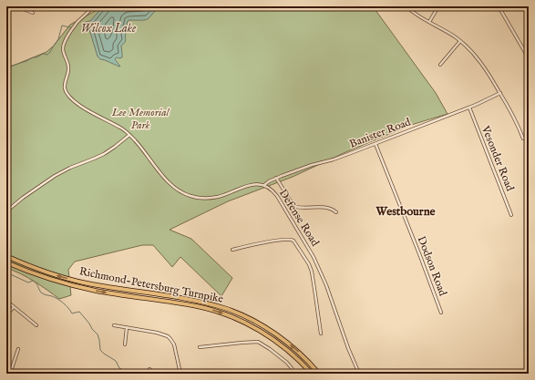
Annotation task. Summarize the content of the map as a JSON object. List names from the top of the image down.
{
  "streets": {
    "highway": ["Richmond-Petersburg Turnpike"],
    "street": [
      "Banister Road",
      "Vesonder Road",
      "Defense Road",
      "Dodson Road"
    ]
  },
  "crossings": [
    ["Banister Road", "Vesonder Road"],
    ["Banister Road", "Defense Road"],
    ["Banister Road", "Dodson Road"]
  ],
  "districts": ["Westbourne"],
  "water": ["Wilcox Lake"],
  "parks": ["Lee Memorial Park"]
}
